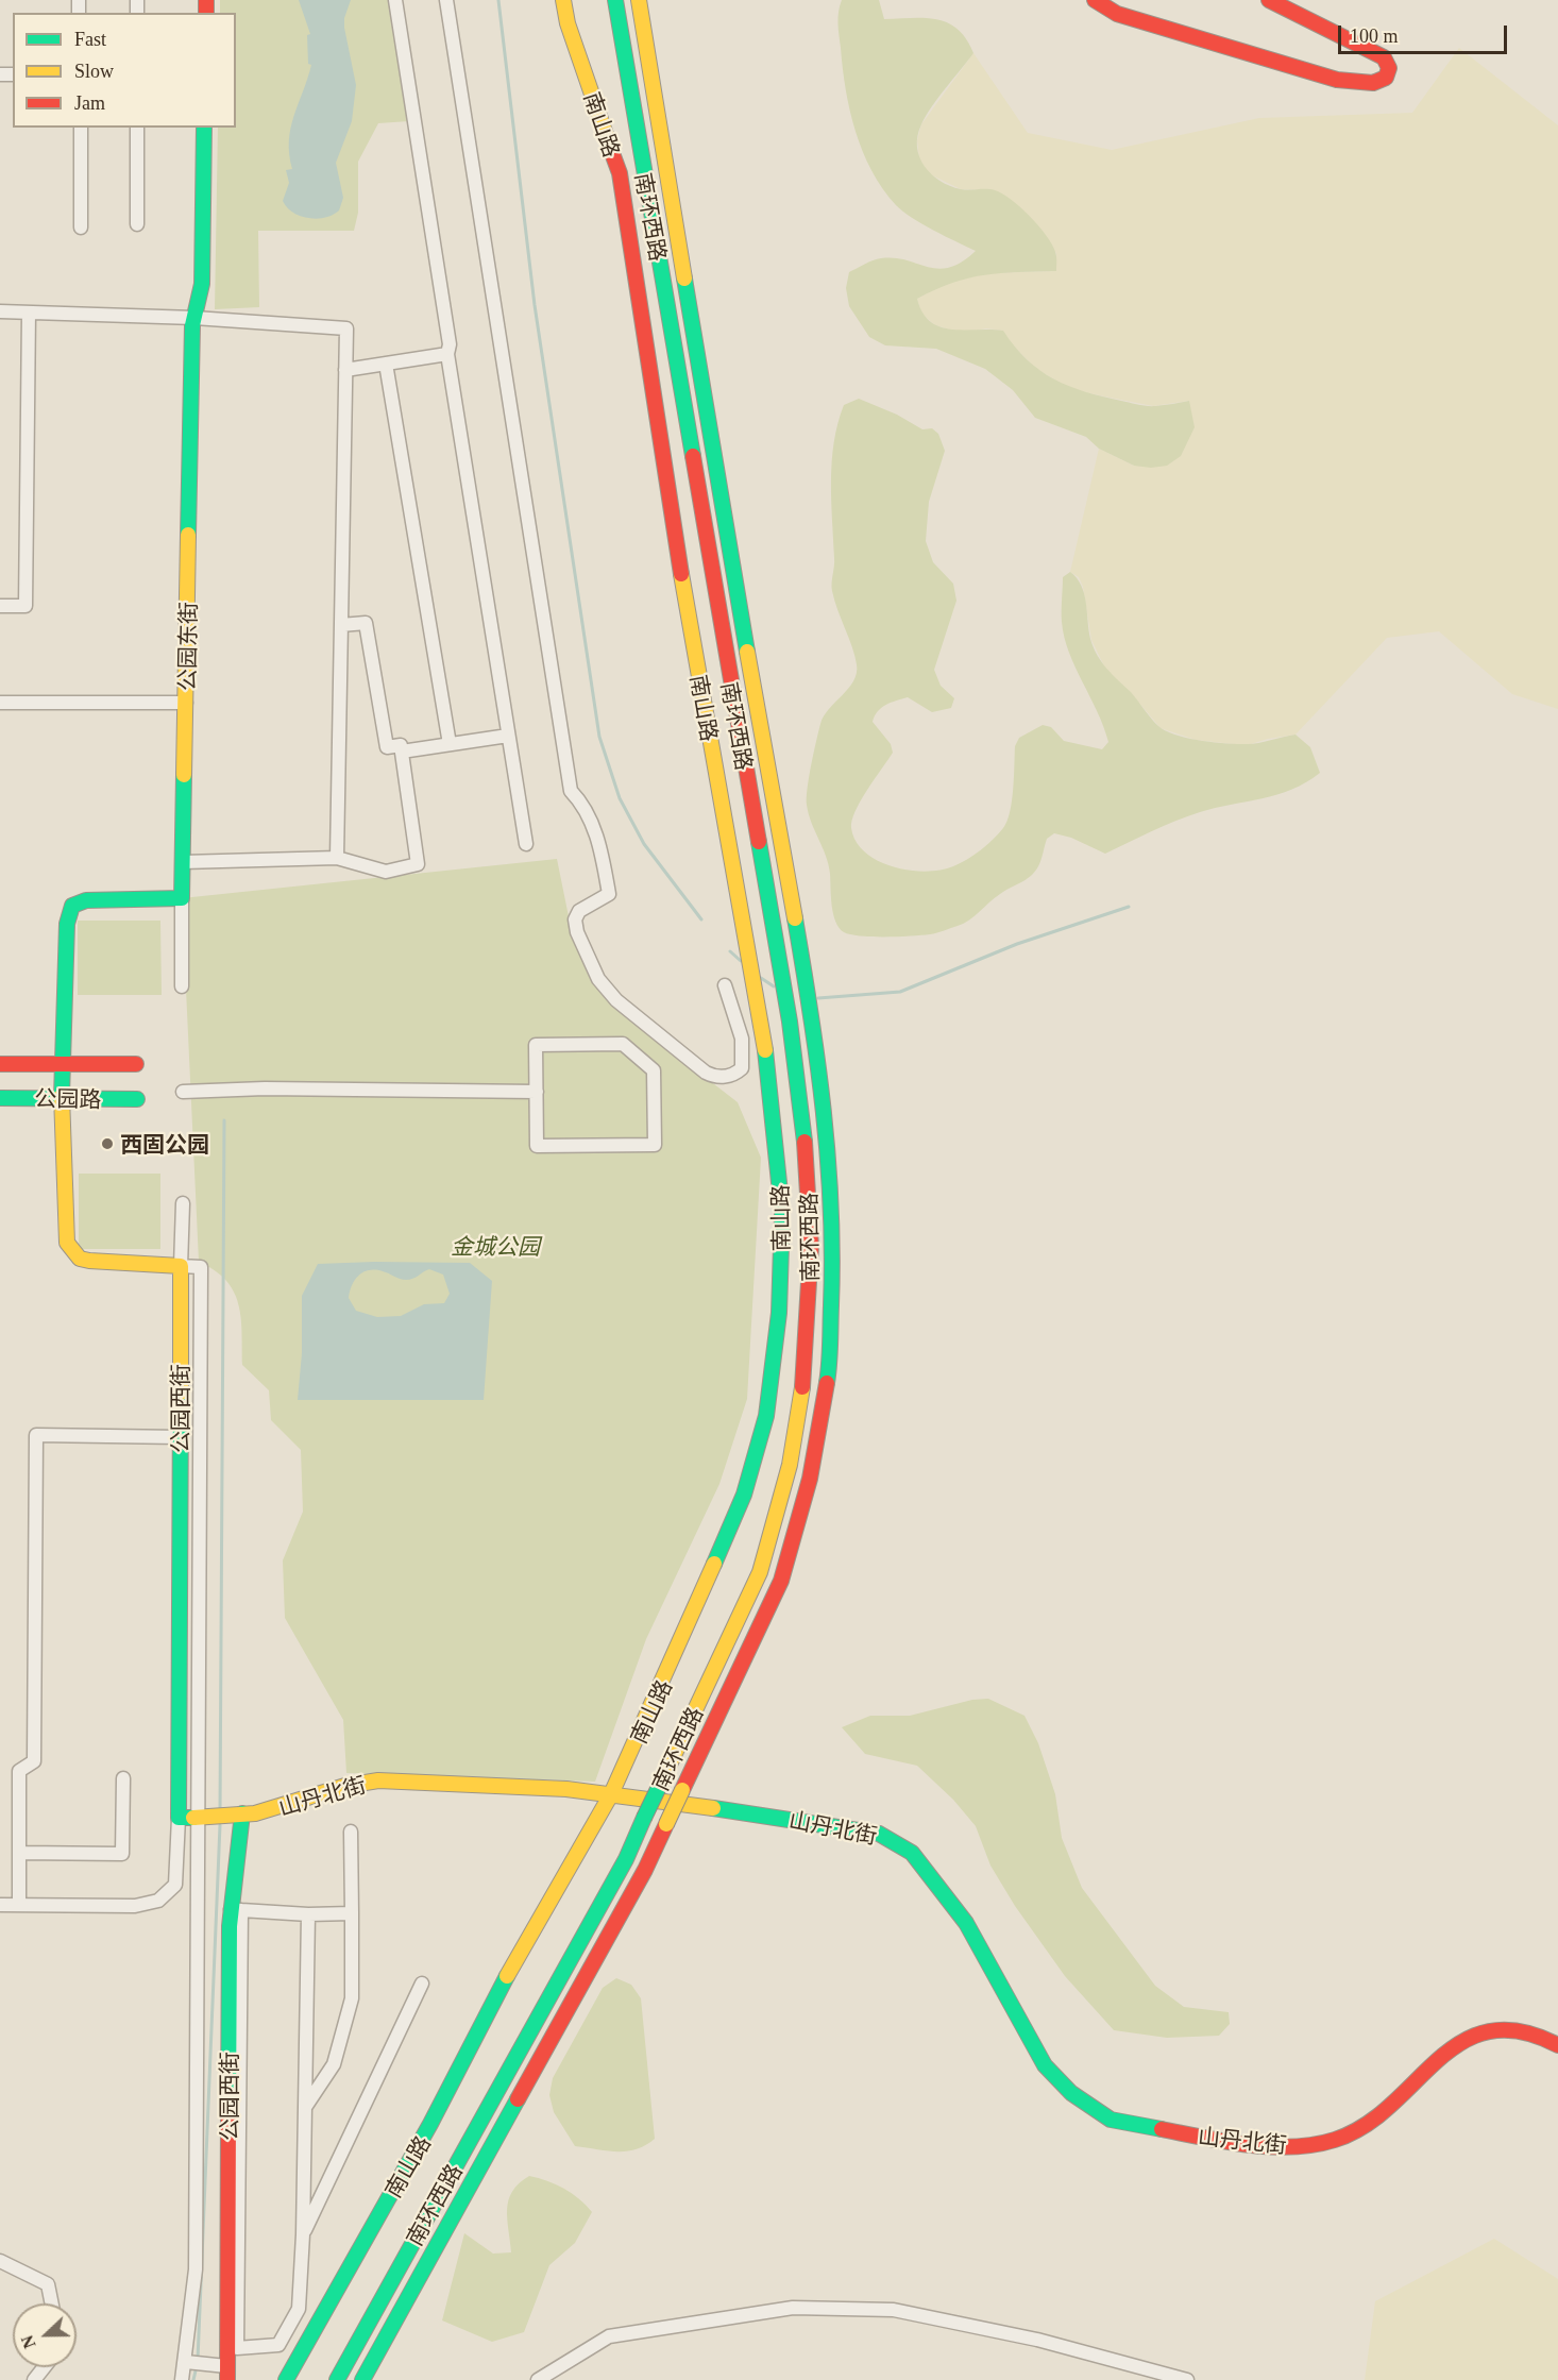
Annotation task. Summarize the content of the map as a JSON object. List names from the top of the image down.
{
  "streets": {
    "main road": [
      "南山路",
      "南环西路",
      "公园东街",
      "公园路",
      "公园西街",
      "山丹北街"
    ]
  },
  "crossings": [
    ["南山路", "山丹北街"],
    ["公园西街", "山丹北街"]
  ],
  "parks": ["金城公园"],
  "places": ["西固公园"],
  "legend": ["Fast", "Slow", "Jam"],
  "scale_bar": "100 m",
  "north": "left"
}
